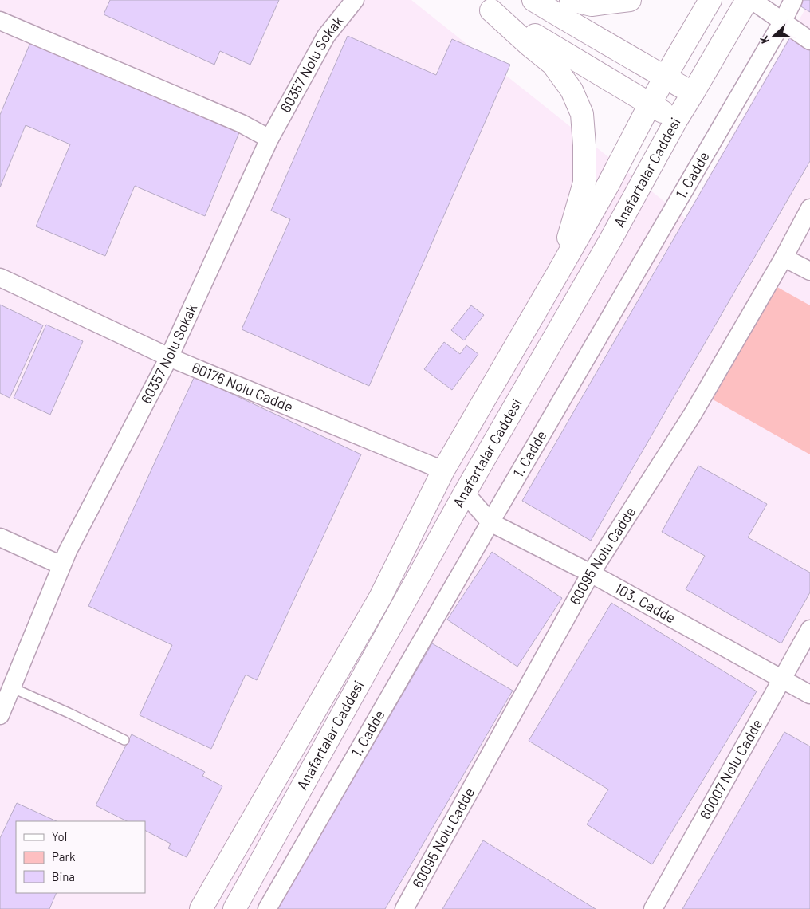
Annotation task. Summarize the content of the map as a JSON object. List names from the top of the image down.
{
  "streets": {
    "main road": ["Anafartalar Caddesi"],
    "street": [
      "60357 Nolu Sokak",
      "1. Cadde",
      "60176 Nolu Cadde",
      "60095 Nolu Cadde",
      "103. Cadde",
      "60007 Nolu Cadde"
    ]
  },
  "crossings": [
    ["60357 Nolu Sokak", "60176 Nolu Cadde"],
    ["Anafartalar Caddesi", "60176 Nolu Cadde"],
    ["Anafartalar Caddesi", "103. Cadde"],
    ["1. Cadde", "103. Cadde"],
    ["60095 Nolu Cadde", "103. Cadde"],
    ["103. Cadde", "60007 Nolu Cadde"]
  ],
  "legend": ["Yol", "Park", "Bina"],
  "north": "left"
}
